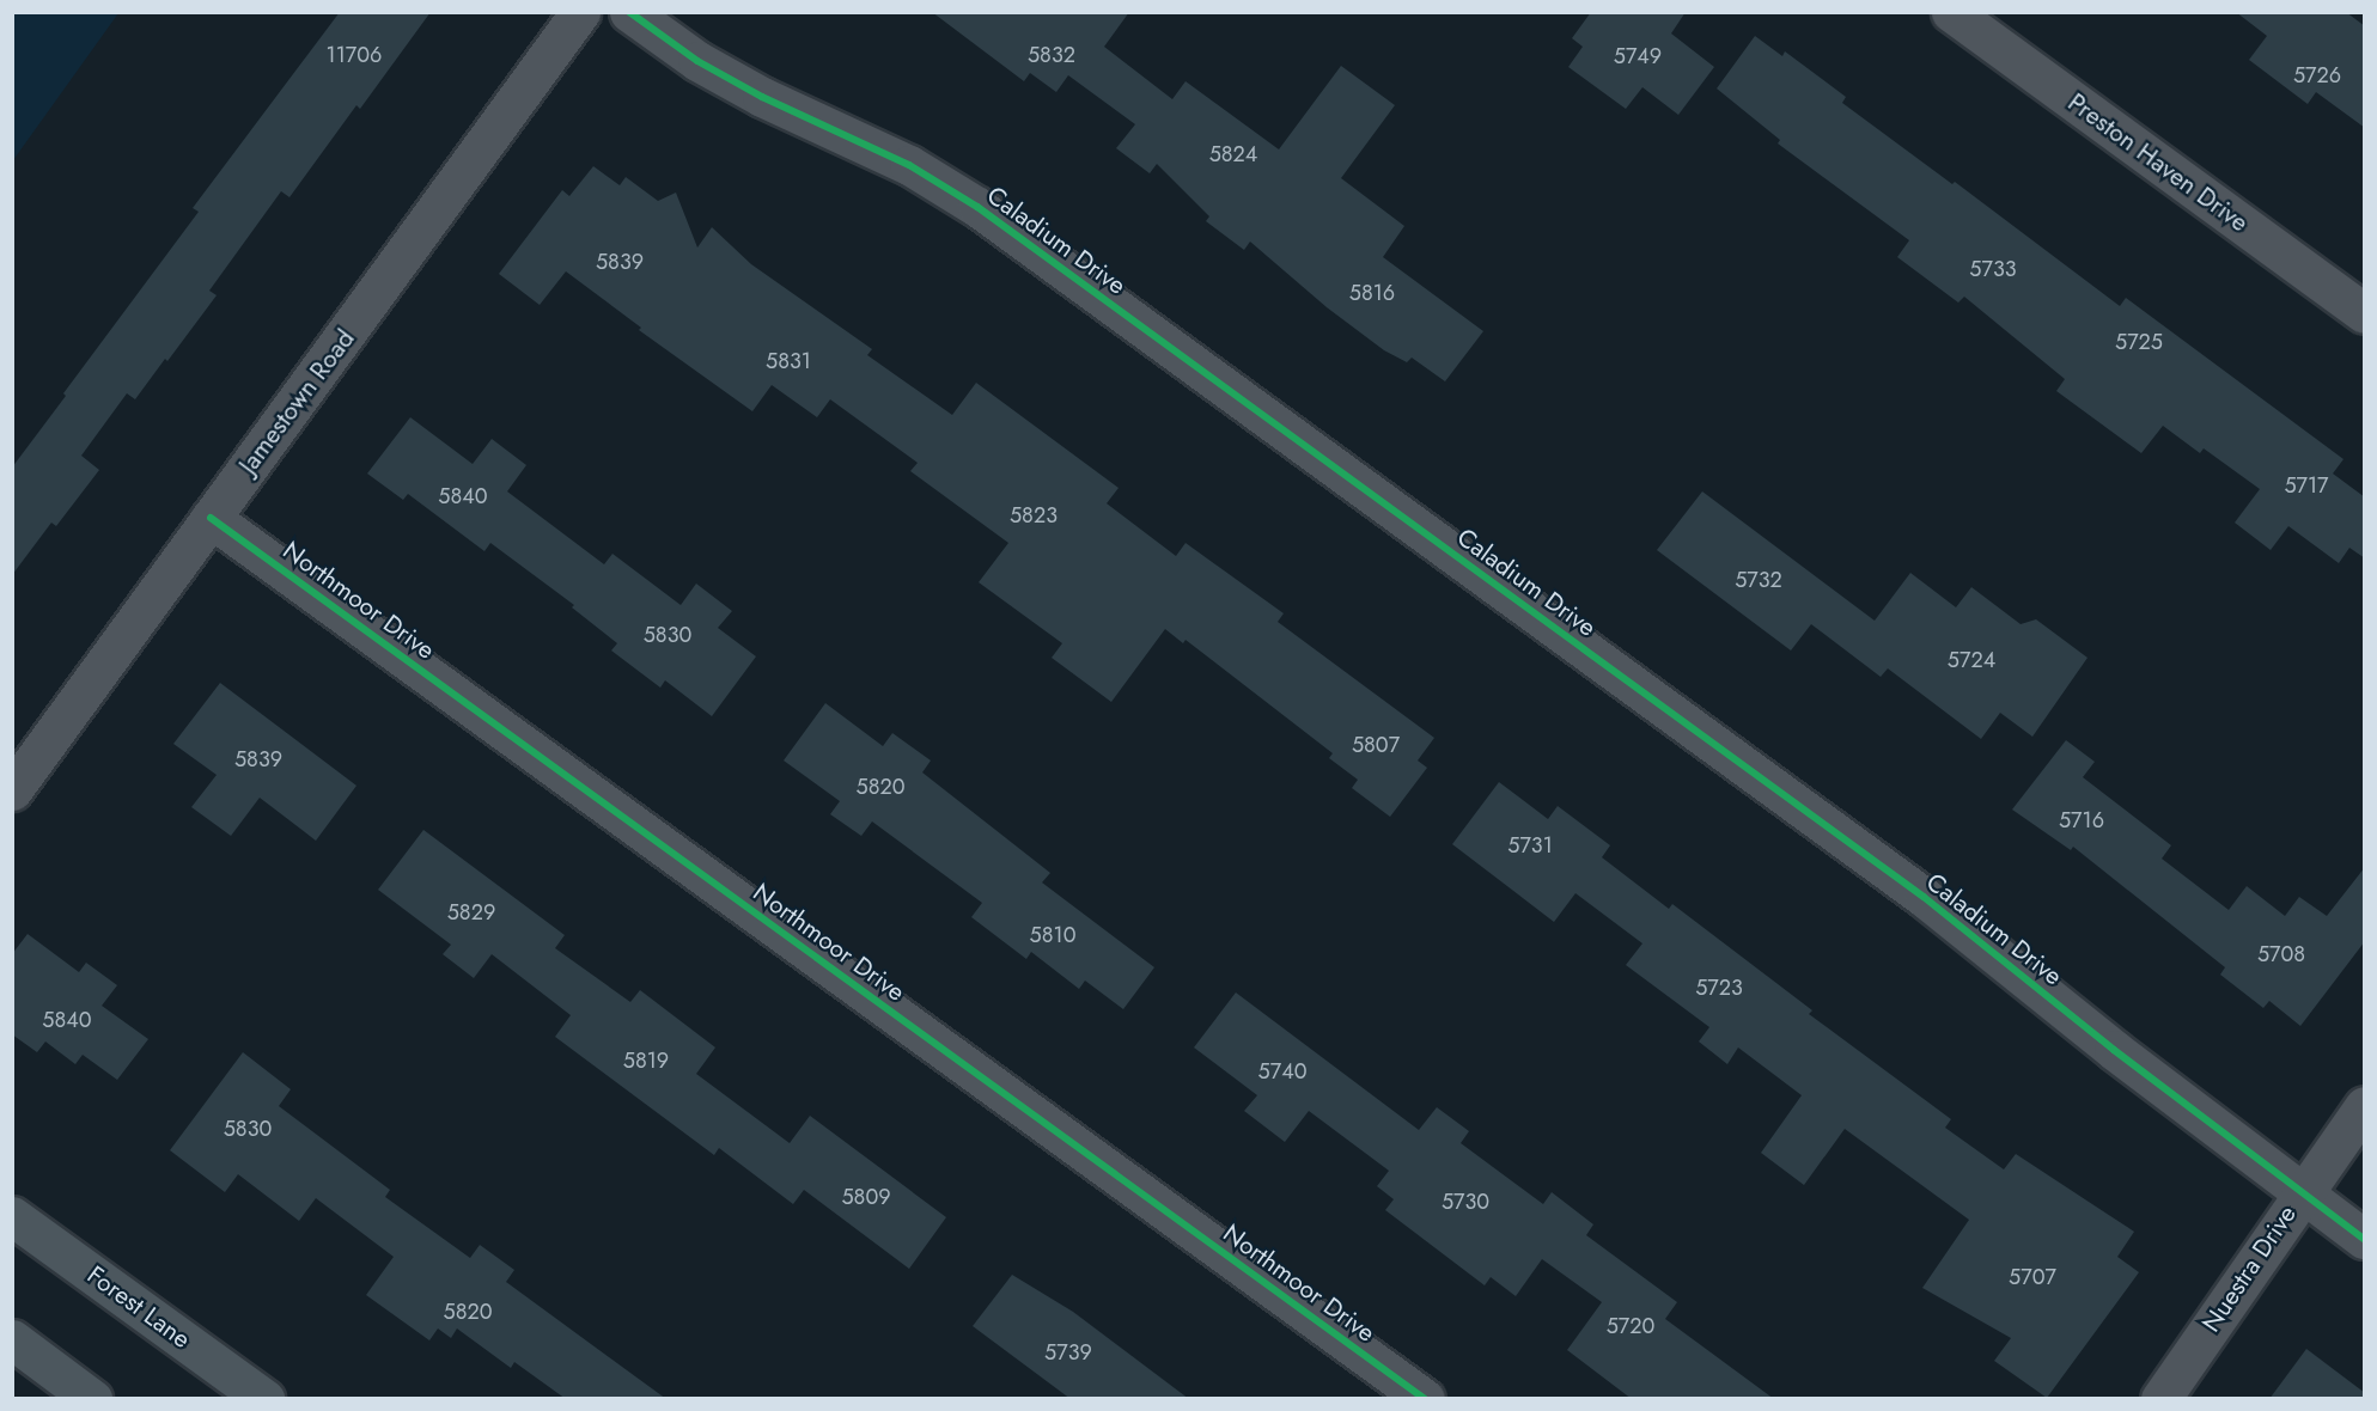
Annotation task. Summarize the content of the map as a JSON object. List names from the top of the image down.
{
  "streets": {
    "main road": ["Forest Lane"],
    "street": [
      "Preston Haven Drive",
      "Caladium Drive",
      "Jamestown Road",
      "Northmoor Drive",
      "Nuestra Drive"
    ]
  },
  "crossings": [
    ["Caladium Drive", "Nuestra Drive"],
    ["Jamestown Road", "Northmoor Drive"]
  ],
  "house_numbers": [
    "11706",
    "5832",
    "5749",
    "5726",
    "5824",
    "5839",
    "5733",
    "5816",
    "5725",
    "5831",
    "5717",
    "5840",
    "5823",
    "5732",
    "5830",
    "5724",
    "5807",
    "5839",
    "5820",
    "5716",
    "5731",
    "5829",
    "5810",
    "5708",
    "5723",
    "5840",
    "5819",
    "5740",
    "5830",
    "5809",
    "5730",
    "5707",
    "5820",
    "5720",
    "5739"
  ]
}
